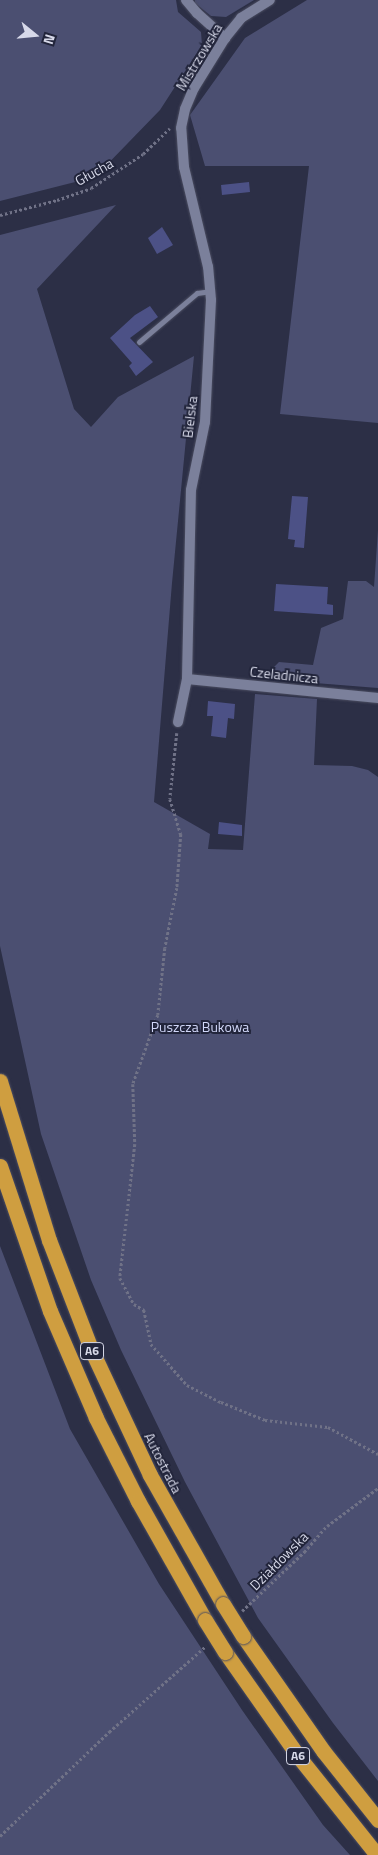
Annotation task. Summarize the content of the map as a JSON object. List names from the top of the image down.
{
  "streets": {
    "highway": ["A6", "Autostrada"],
    "street": ["Mistrzowska", "Bielska", "Czeladnicza"],
    "path": ["Głucha", "Działdowska"]
  },
  "crossings": [
    ["Mistrzowska", "Głucha"],
    ["Mistrzowska", "Bielska"],
    ["Głucha", "Bielska"],
    ["Bielska", "Czeladnicza"]
  ],
  "parks": ["Puszcza Bukowa"],
  "north": "right"
}
